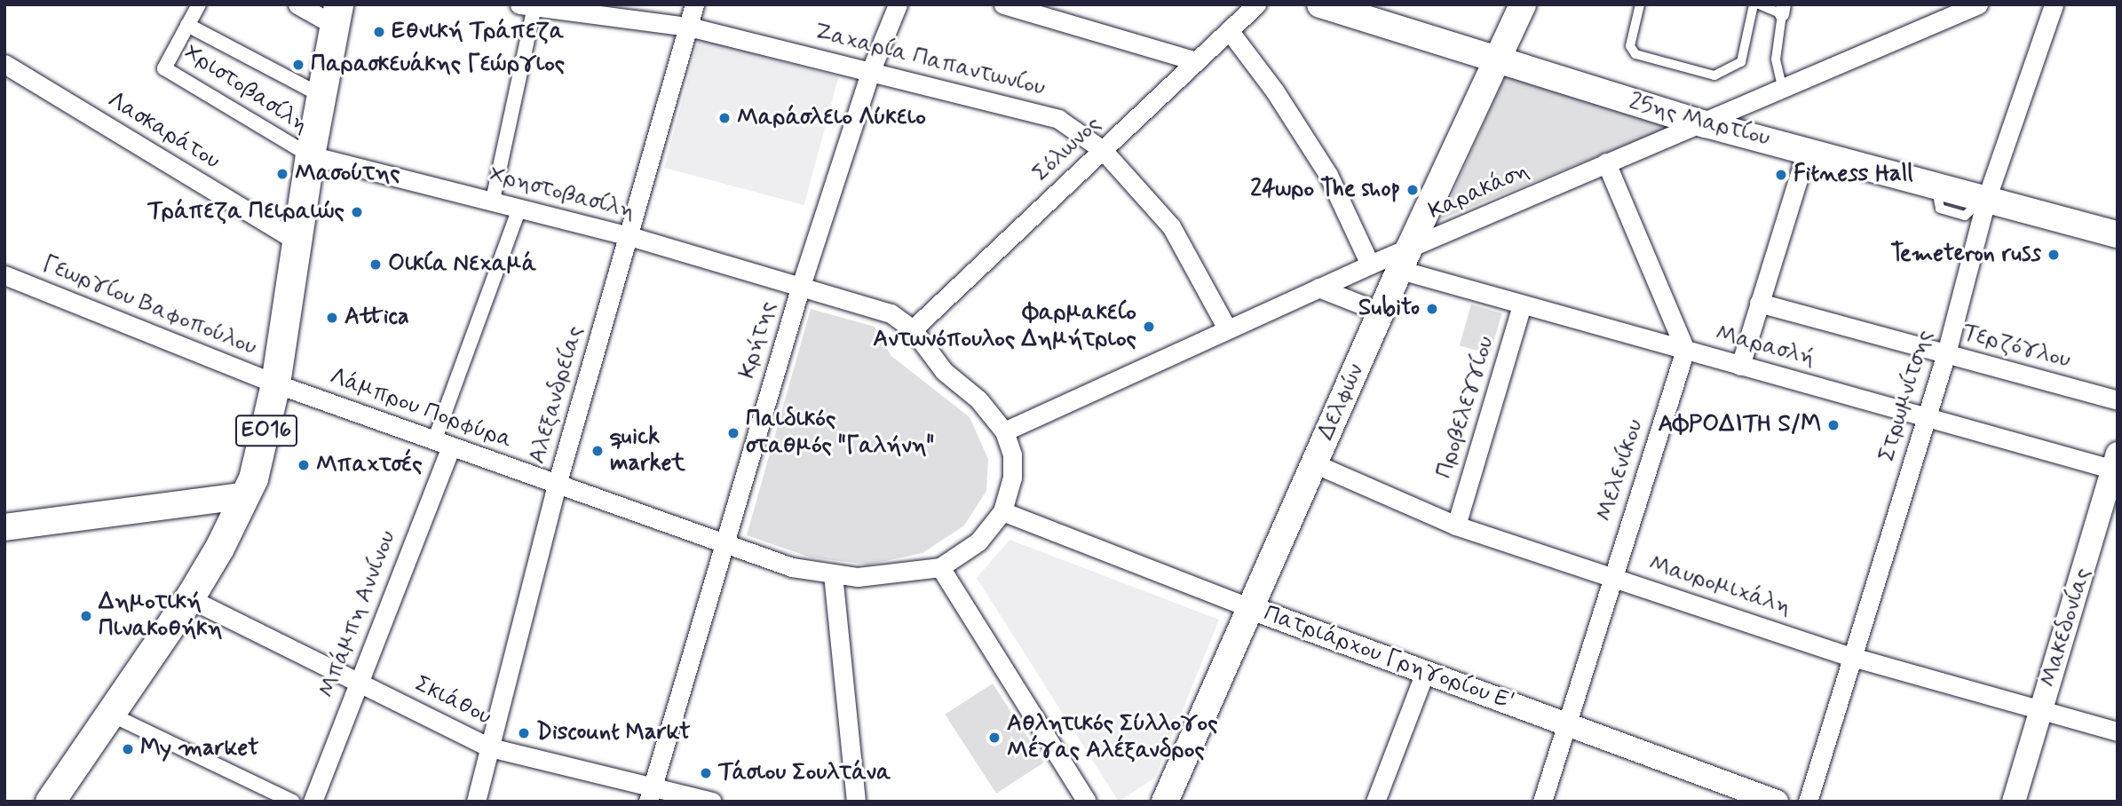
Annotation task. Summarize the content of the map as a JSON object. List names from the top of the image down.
{
  "streets": {
    "main road": ["25ης Μαρτίου", "Δελφών", "ΕΟ16"],
    "street": [
      "Ζαχαρία Παπαντωνίου",
      "Χριστοβασίλη",
      "Λασκαράτου",
      "Σόλωνος",
      "Καρακάση",
      "Χρηστοβασίλη",
      "Γεωργίου Βαφοπούλου",
      "Κρήτης",
      "Μαρασλή",
      "Τερζόγλου",
      "Αλεξανδρείας",
      "Στρωμνίτσης",
      "Προβελεγγίου",
      "Λάμπρου Πορφύρα",
      "Μελενίκου",
      "Μαυρομιχάλη",
      "Μπάμπη Αννίνου",
      "Μακεδονίας",
      "Πατριάρχου Γρηγορίου Ε'",
      "Σκιάθου"
    ]
  },
  "crossings": [
    ["Ζαχαρία Παπαντωνίου", "Σόλωνος"],
    ["Ζαχαρία Παπαντωνίου", "Καρακάση"],
    ["Ζαχαρία Παπαντωνίου", "Κρήτης"],
    ["Ζαχαρία Παπαντωνίου", "Αλεξανδρείας"],
    ["Χριστοβασίλη", "Χρηστοβασίλη"],
    ["Χριστοβασίλη", "ΕΟ16"],
    ["25ης Μαρτίου", "Καρακάση"],
    ["25ης Μαρτίου", "Στρωμνίτσης"],
    ["25ης Μαρτίου", "Δελφών"],
    ["Λασκαράτου", "ΕΟ16"],
    ["Σόλωνος", "Χρηστοβασίλη"],
    ["Καρακάση", "Χρηστοβασίλη"],
    ["Καρακάση", "Μαρασλή"],
    ["Καρακάση", "Δελφών"],
    ["Χρηστοβασίλη", "Κρήτης"],
    ["Χρηστοβασίλη", "Αλεξανδρείας"],
    ["Χρηστοβασίλη", "ΕΟ16"],
    ["Γεωργίου Βαφοπούλου", "Λάμπρου Πορφύρα"],
    ["Γεωργίου Βαφοπούλου", "ΕΟ16"],
    ["Κρήτης", "Λάμπρου Πορφύρα"],
    ["Κρήτης", "Σκιάθου"],
    ["Μαρασλή", "Στρωμνίτσης"],
    ["Μαρασλή", "Δελφών"],
    ["Μαρασλή", "Προβελεγγίου"],
    ["Μαρασλή", "Μελενίκου"],
    ["Μαρασλή", "Μακεδονίας"],
    ["Τερζόγλου", "Στρωμνίτσης"],
    ["Αλεξανδρείας", "Λάμπρου Πορφύρα"],
    ["Αλεξανδρείας", "Σκιάθου"],
    ["Στρωμνίτσης", "Μαυρομιχάλη"],
    ["Δελφών", "Μαυρομιχάλη"],
    ["Δελφών", "Πατριάρχου Γρηγορίου Ε'"],
    ["Προβελεγγίου", "Μαυρομιχάλη"],
    ["Λάμπρου Πορφύρα", "ΕΟ16"],
    ["Λάμπρου Πορφύρα", "Μπάμπη Αννίνου"],
    ["ΕΟ16", "Σκιάθου"],
    ["Μελενίκου", "Μαυρομιχάλη"],
    ["Μελενίκου", "Πατριάρχου Γρηγορίου Ε'"],
    ["Μαυρομιχάλη", "Μακεδονίας"],
    ["Μπάμπη Αννίνου", "Σκιάθου"]
  ],
  "places": [
    "Εθνική Τράπεζα",
    "Παρασκευάκης Γεώργιος",
    "Μαράσλειο Λύκειο",
    "Μασούτης",
    "Fitness Hall",
    "24ωρο The shop",
    "Τράπεζα Πειραιώς",
    "Temeteron russ",
    "Οικία Νεχαμά",
    "Subito",
    "Attica",
    "Φαρμακείο Αντωνόπουλος Δημήτριος",
    "ΑΦΡΟΔΙΤΗ S/M",
    "Παιδικός σταθμός \"Γαλήνη\"",
    "quick market",
    "Μπαχτσές",
    "Δημοτική Πινακοθήκη",
    "Discount Markt",
    "Αθλητικός Σύλλογος Μέγας Αλέξανδρος",
    "My market",
    "Τάσιου Σουλτάνα"
  ]
}
